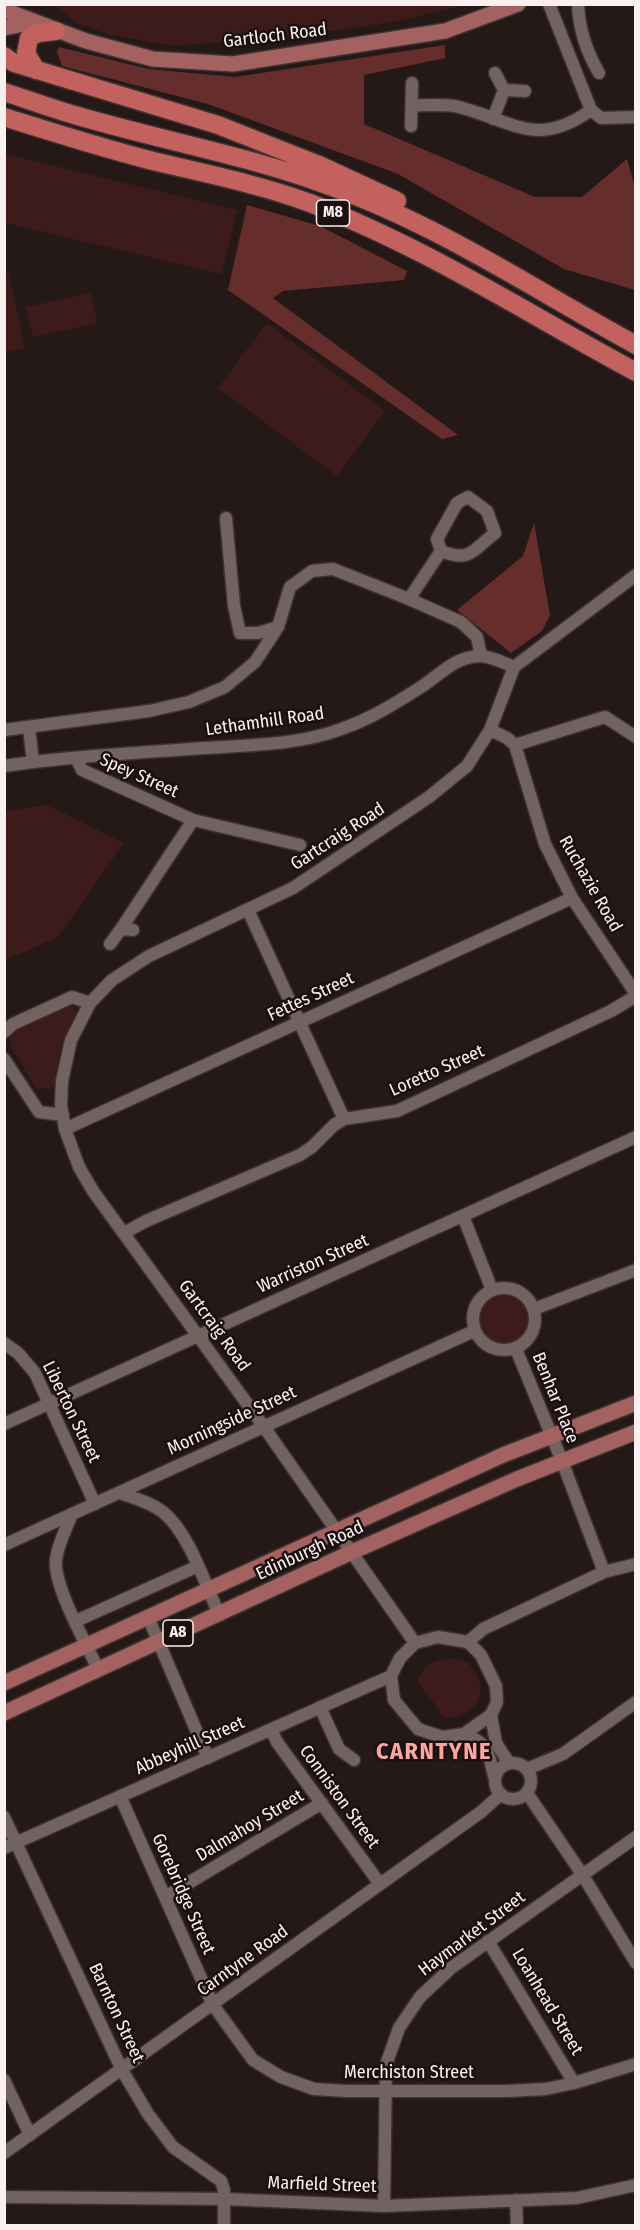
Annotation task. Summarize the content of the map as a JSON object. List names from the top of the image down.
{
  "streets": {
    "highway": ["M8"],
    "main road": ["Gartloch Road", "Edinburgh Road", "A8"],
    "street": [
      "Lethamhill Road",
      "Spey Street",
      "Gartcraig Road",
      "Ruchazie Road",
      "Fettes Street",
      "Loretto Street",
      "Warriston Street",
      "Benhar Place",
      "Liberton Street",
      "Morningside Street",
      "Abbeyhill Street",
      "Conniston Street",
      "Dalmahoy Street",
      "Gorebridge Street",
      "Haymarket Street",
      "Carntyne Road",
      "Loanhead Street",
      "Barnton Street",
      "Merchiston Street",
      "Marfield Street"
    ]
  },
  "crossings": [
    ["Lethamhill Road", "Spey Street"],
    ["Gartcraig Road", "Fettes Street"],
    ["Gartcraig Road", "Warriston Street"],
    ["Gartcraig Road", "Morningside Street"],
    ["Gartcraig Road", "Edinburgh Road"],
    ["Gartcraig Road", "Abbeyhill Street"],
    ["Ruchazie Road", "Fettes Street"],
    ["Ruchazie Road", "Loretto Street"],
    ["Warriston Street", "Liberton Street"],
    ["Benhar Place", "Morningside Street"],
    ["Benhar Place", "Edinburgh Road"],
    ["Liberton Street", "Morningside Street"],
    ["Abbeyhill Street", "Conniston Street"],
    ["Abbeyhill Street", "Gorebridge Street"],
    ["Abbeyhill Street", "Barnton Street"],
    ["Conniston Street", "Dalmahoy Street"],
    ["Conniston Street", "Carntyne Road"],
    ["Dalmahoy Street", "Gorebridge Street"],
    ["Gorebridge Street", "Carntyne Road"],
    ["Gorebridge Street", "Merchiston Street"],
    ["Haymarket Street", "Loanhead Street"],
    ["Haymarket Street", "Merchiston Street"],
    ["Haymarket Street", "Marfield Street"],
    ["Carntyne Road", "Barnton Street"],
    ["Carntyne Road", "Merchiston Street"],
    ["Loanhead Street", "Merchiston Street"],
    ["Barnton Street", "Marfield Street"]
  ],
  "districts": ["CARNTYNE"]
}
